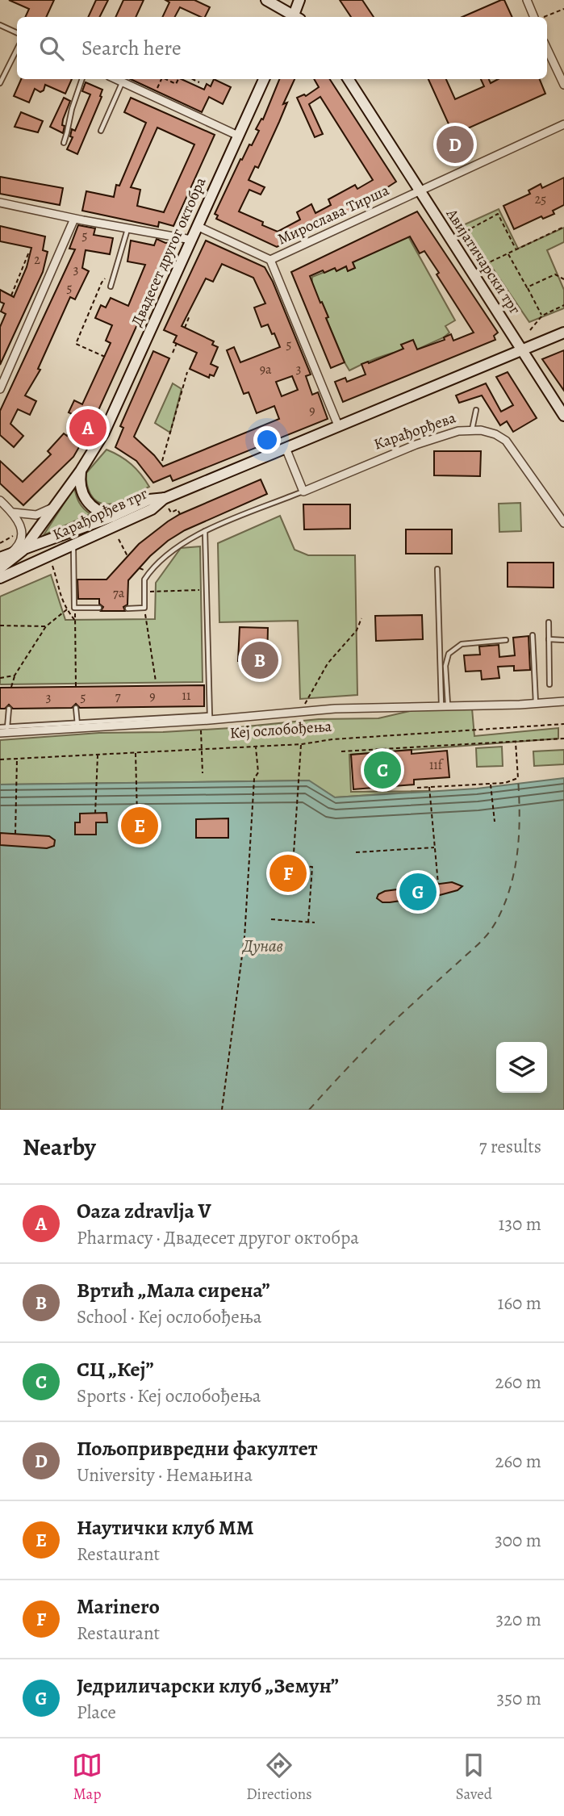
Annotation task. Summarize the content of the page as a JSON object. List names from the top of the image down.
{
  "streets": {
    "main road": [
      "Двадесет другог октобра",
      "Авијатичарски трг",
      "Карађорђева",
      "Карађорђев трг"
    ],
    "street": ["Мирослава Тирша", "Кеј ослобођења"]
  },
  "crossings": [
    ["Мирослава Тирша", "Двадесет другог октобра"],
    ["Мирослава Тирша", "Авијатичарски трг"],
    ["Двадесет другог октобра", "Карађорђев трг"],
    ["Авијатичарски трг", "Карађорђева"],
    ["Карађорђева", "Карађорђев трг"],
    ["Карађорђева", "Кеј ослобођења"]
  ],
  "water": ["Дунав"],
  "house_numbers": [
    "25",
    "5",
    "2",
    "3",
    "5",
    "5",
    "3",
    "9a",
    "9",
    "7a",
    "11",
    "7",
    "9",
    "3",
    "5",
    "11f"
  ],
  "page": {
    "search": "Search here",
    "pins": [
      "D",
      "A",
      "B",
      "C",
      "E",
      "F",
      "G"
    ],
    "heading": ["Nearby", "7 results"],
    "list": [
      {
        "mark": "A",
        "name": "Oaza zdravlja V",
        "note": "Pharmacy · Двадесет другог октобра",
        "value": "130 m"
      },
      {
        "mark": "B",
        "name": "Вртић „Мала сирена”",
        "note": "School · Кеј ослобођења",
        "value": "160 m"
      },
      {
        "mark": "C",
        "name": "СЦ „Кеј”",
        "note": "Sports · Кеј ослобођења",
        "value": "260 m"
      },
      {
        "mark": "D",
        "name": "Пољопривредни факултет",
        "note": "University · Немањина",
        "value": "260 m"
      },
      {
        "mark": "E",
        "name": "Наутички клуб ММ",
        "note": "Restaurant",
        "value": "300 m"
      },
      {
        "mark": "F",
        "name": "Marinero",
        "note": "Restaurant",
        "value": "320 m"
      },
      {
        "mark": "G",
        "name": "Једриличарски клуб „Земун”",
        "note": "Place",
        "value": "350 m"
      }
    ],
    "nav": ["Map", "Directions", "Saved"]
  }
}
